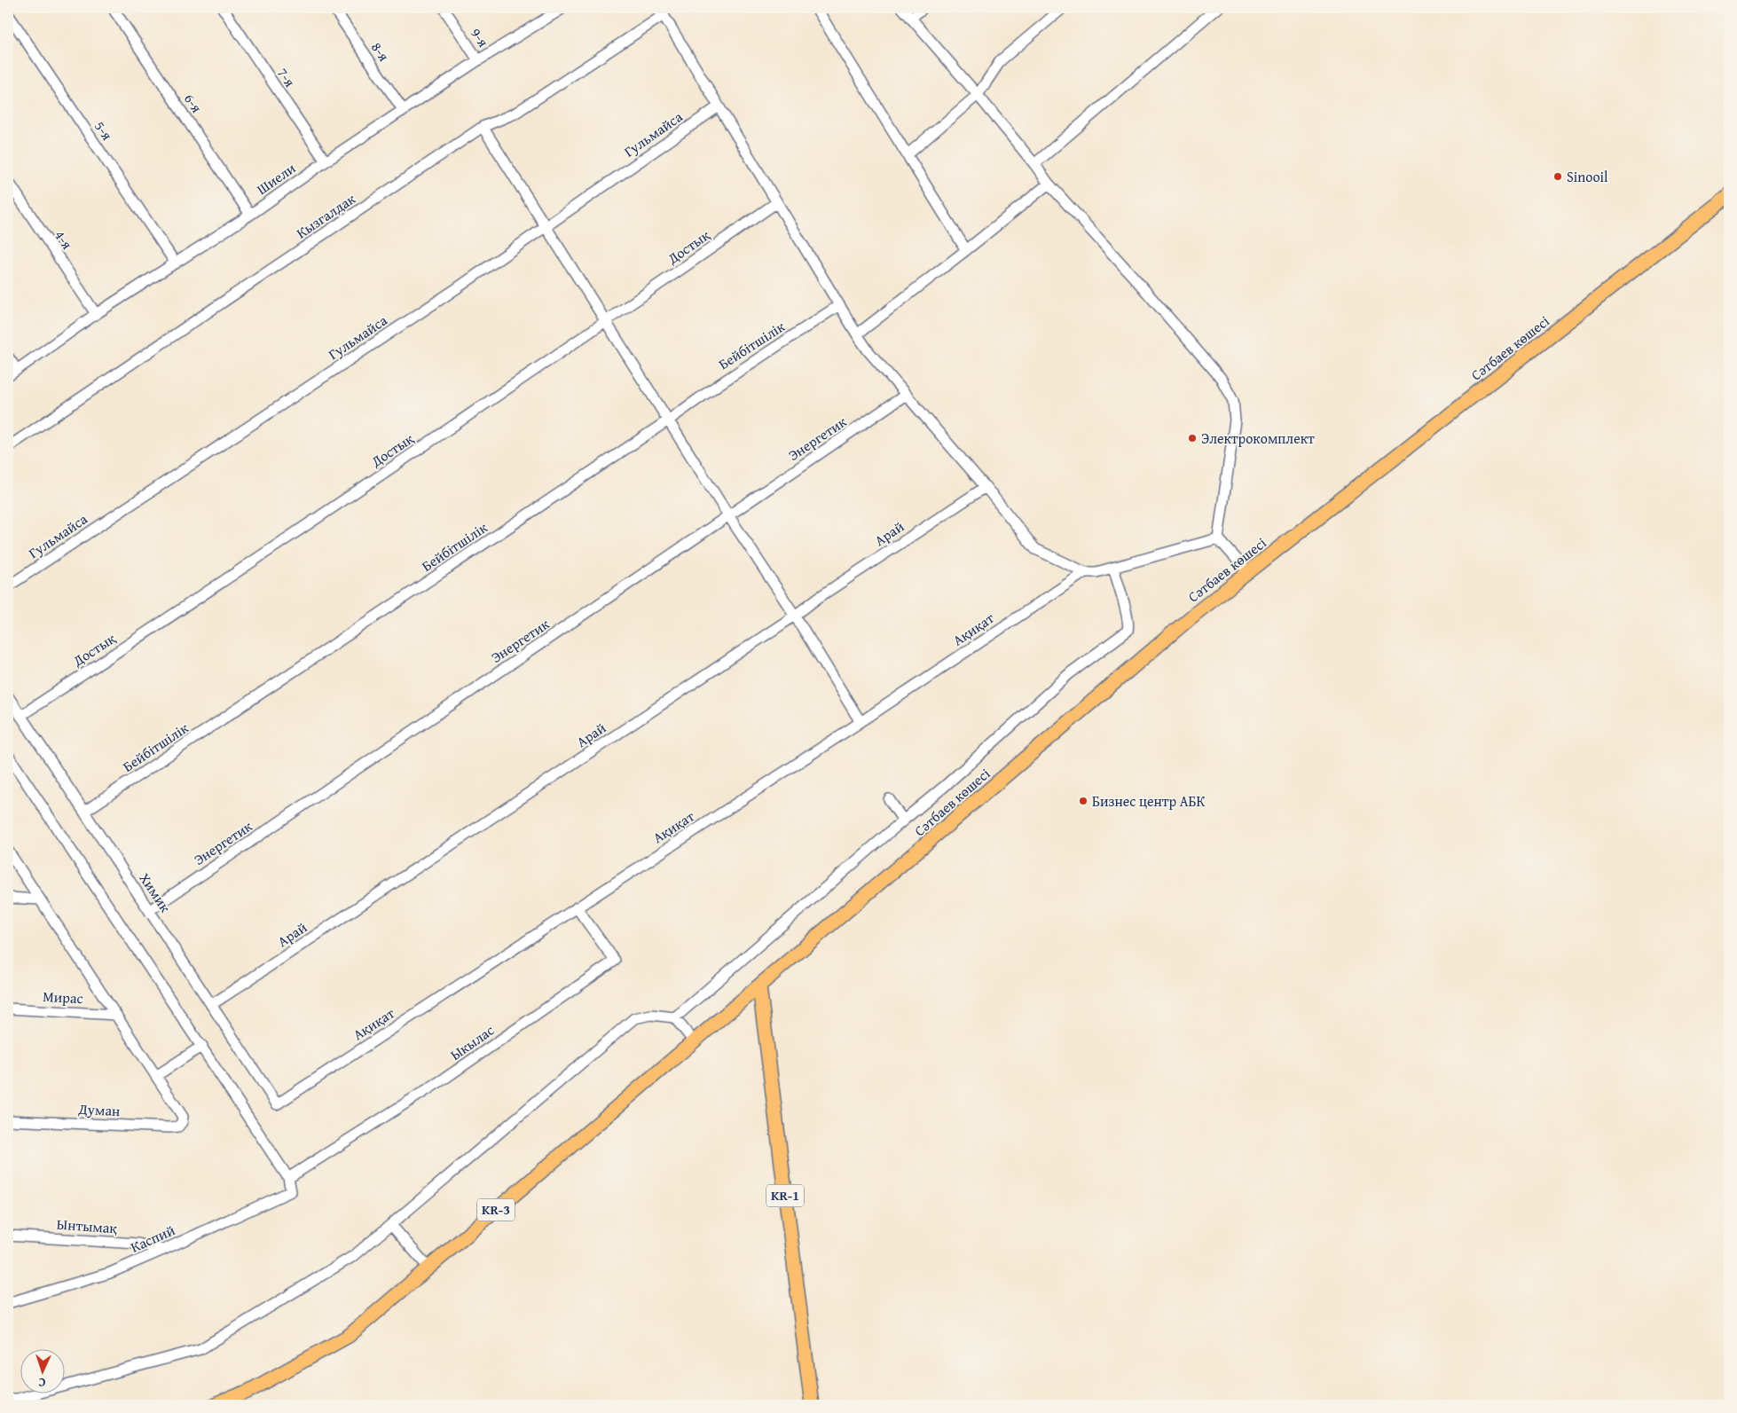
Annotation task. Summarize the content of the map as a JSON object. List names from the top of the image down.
{
  "streets": {
    "main road": ["Сәтбаев көшесі", "KR-1", "KR-3"],
    "street": [
      "9-я",
      "8-я",
      "7-я",
      "6-я",
      "5-я",
      "Гульмайса",
      "Шиели",
      "Кызгалдак",
      "4-я",
      "Достық",
      "Бейбітшілік",
      "Энергетик",
      "Арай",
      "Ақиқат",
      "Химик",
      "Мирас",
      "Ыкылас",
      "Думан",
      "Ынтымақ",
      "Каспий"
    ]
  },
  "crossings": [
    ["9-я", "Шиели"],
    ["8-я", "Шиели"],
    ["7-я", "Шиели"],
    ["6-я", "Шиели"],
    ["5-я", "Шиели"],
    ["Шиели", "4-я"],
    ["Достық", "Химик"],
    ["Бейбітшілік", "Химик"],
    ["Сәтбаев көшесі", "KR-1"],
    ["Сәтбаев көшесі", "KR-3"],
    ["Энергетик", "Химик"],
    ["Арай", "Химик"],
    ["Ақиқат", "Химик"],
    ["Ақиқат", "Ыкылас"],
    ["Ыкылас", "Каспий"],
    ["KR-1", "KR-3"],
    ["Ынтымақ", "Каспий"]
  ],
  "places": ["Sinooil", "Электрокомплект", "Бизнес центр АБК"],
  "north": "bottom"
}
